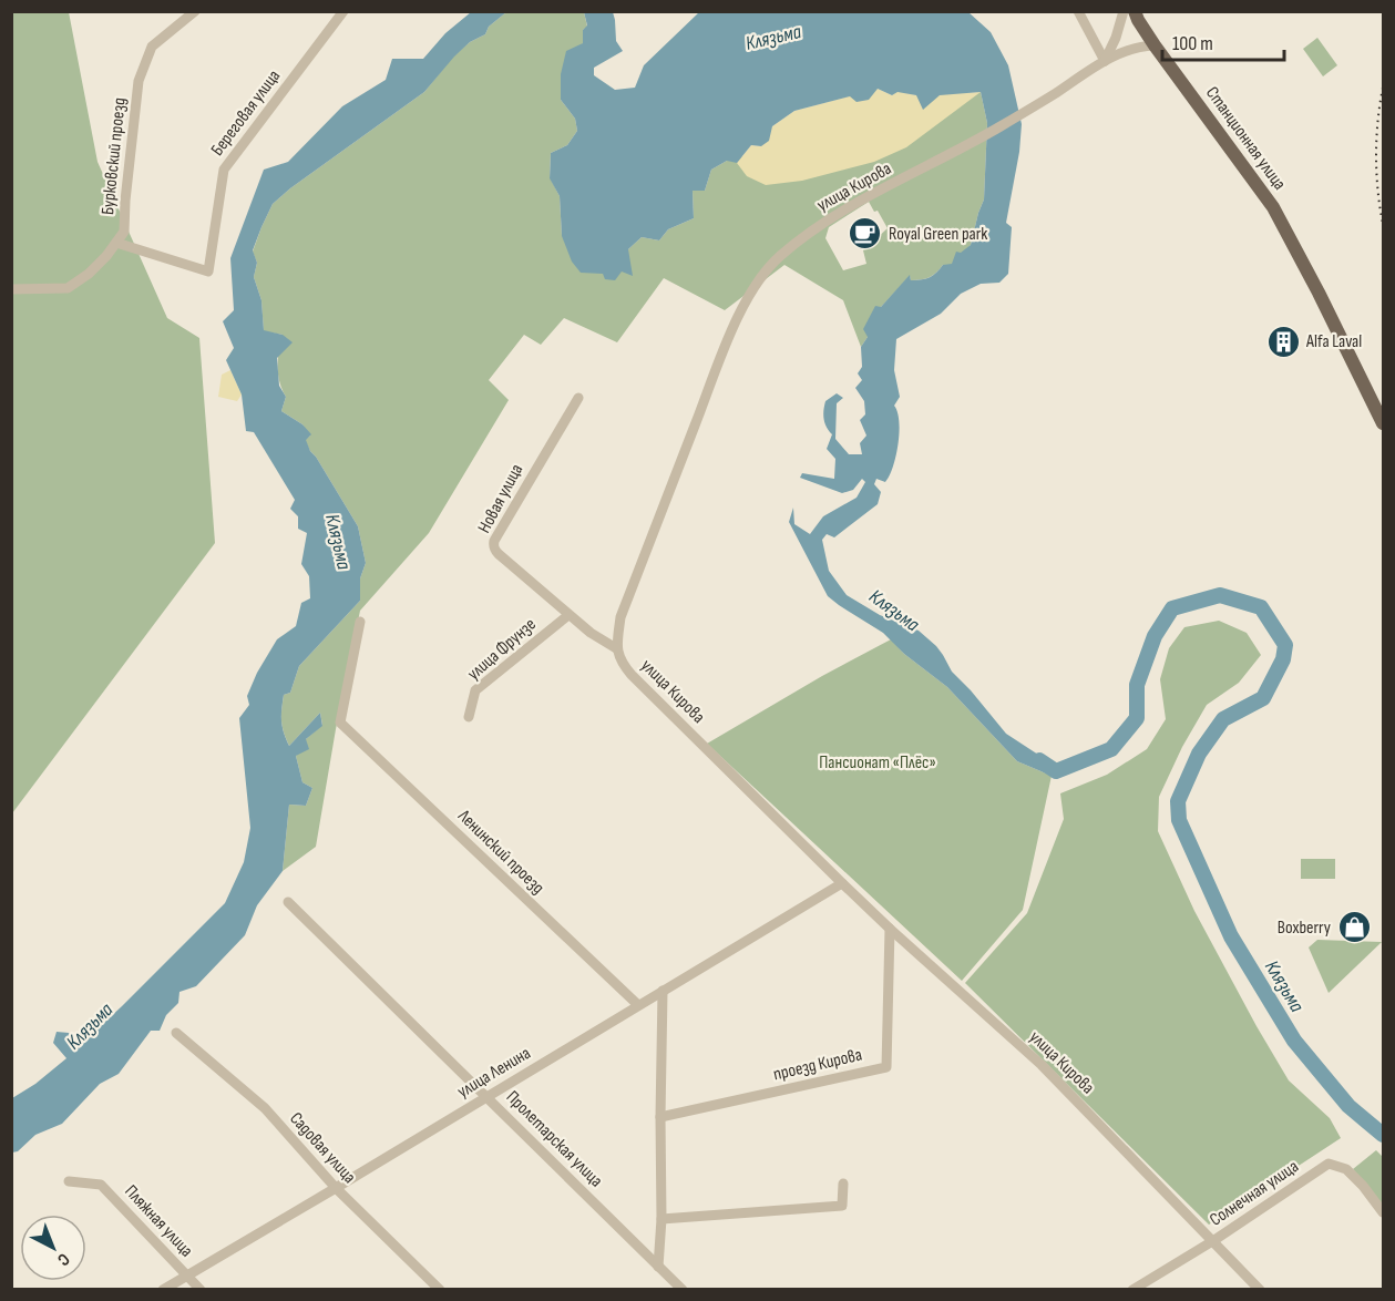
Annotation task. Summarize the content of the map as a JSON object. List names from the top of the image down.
{
  "streets": {
    "main road": ["Станционная улица"],
    "street": [
      "Береговая улица",
      "Бурковский проезд",
      "улица Кирова",
      "Новая улица",
      "улица Фрунзе",
      "Ленинский проезд",
      "проезд Кирова",
      "улица Ленина",
      "Пролетарская улица",
      "Садовая улица",
      "Солнечная улица",
      "Пляжная улица"
    ]
  },
  "crossings": [
    ["Береговая улица", "Бурковский проезд"],
    ["Станционная улица", "улица Кирова"],
    ["улица Кирова", "Новая улица"],
    ["улица Кирова", "проезд Кирова"],
    ["улица Кирова", "улица Ленина"],
    ["улица Кирова", "Солнечная улица"],
    ["Новая улица", "улица Фрунзе"],
    ["Ленинский проезд", "улица Ленина"],
    ["улица Ленина", "Пролетарская улица"],
    ["улица Ленина", "Садовая улица"],
    ["улица Ленина", "Пляжная улица"]
  ],
  "water": ["Клязьма"],
  "parks": ["Пансионат «Плёс»"],
  "places": {
    "cafe": ["Royal Green park"],
    "building": ["Alfa Laval"],
    "shop": ["Boxberry"]
  },
  "scale_bar": "100 m",
  "north": "bottom right"
}
